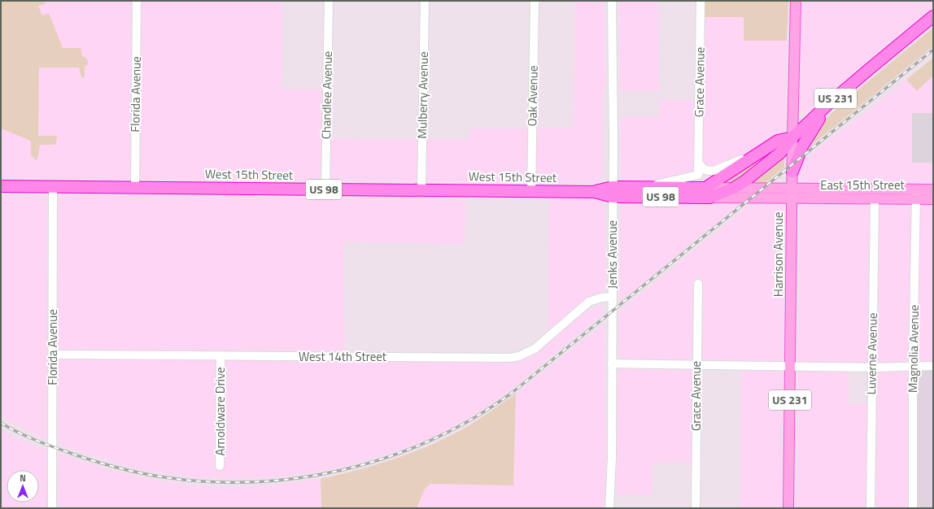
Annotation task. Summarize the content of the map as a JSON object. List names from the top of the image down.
{
  "streets": {
    "highway": ["US 231", "West 15th Street", "US 98"],
    "main road": ["East 15th Street", "Harrison Avenue"],
    "street": [
      "Grace Avenue",
      "Florida Avenue",
      "Chandlee Avenue",
      "Mulberry Avenue",
      "Oak Avenue",
      "Jenks Avenue",
      "Magnolia Avenue",
      "Luverne Avenue",
      "West 14th Street",
      "Arnoldware Drive"
    ]
  },
  "crossings": [
    ["Florida Avenue", "West 15th Street"],
    ["Florida Avenue", "West 14th Street"],
    ["Chandlee Avenue", "West 15th Street"],
    ["Mulberry Avenue", "West 15th Street"],
    ["Oak Avenue", "West 15th Street"],
    ["US 231", "Harrison Avenue"],
    ["West 15th Street", "East 15th Street"],
    ["West 15th Street", "US 98"],
    ["West 15th Street", "Jenks Avenue"],
    ["West 15th Street", "Harrison Avenue"],
    ["East 15th Street", "US 98"],
    ["East 15th Street", "Harrison Avenue"],
    ["East 15th Street", "Magnolia Avenue"],
    ["East 15th Street", "Luverne Avenue"],
    ["US 98", "Harrison Avenue"],
    ["Jenks Avenue", "West 14th Street"],
    ["West 14th Street", "Arnoldware Drive"]
  ],
  "north": "top"
}
